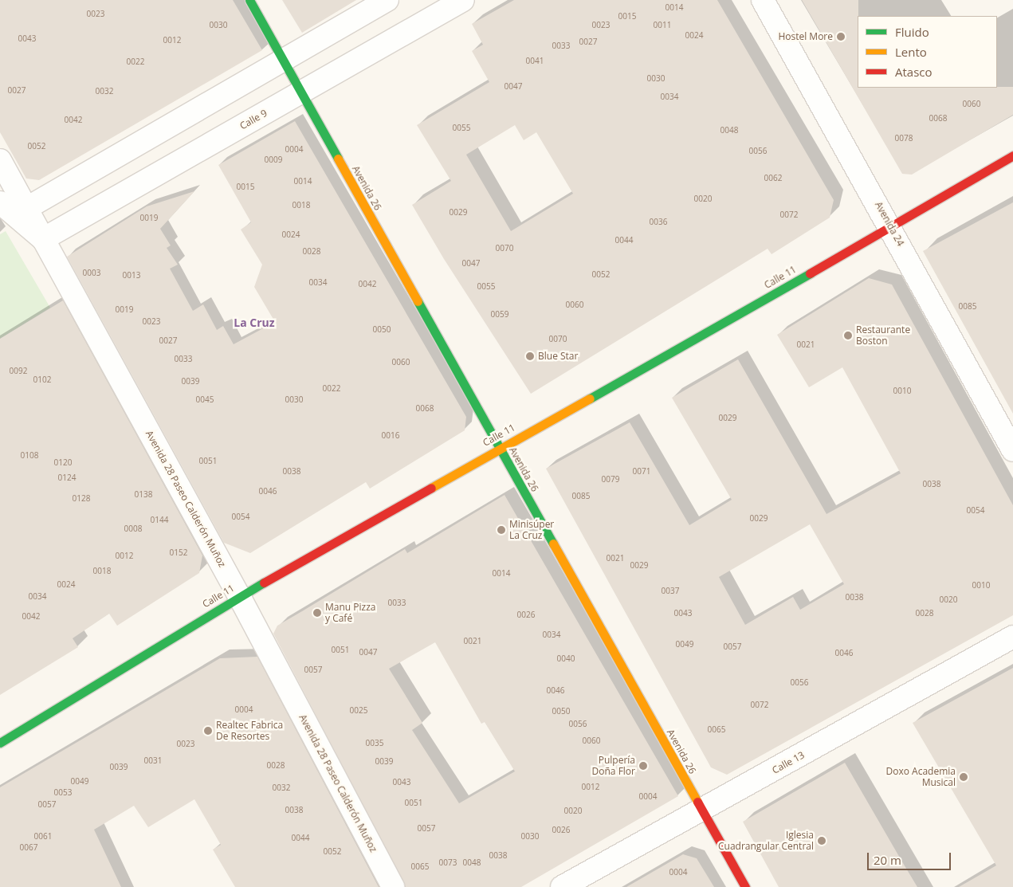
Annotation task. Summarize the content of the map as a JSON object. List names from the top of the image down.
{
  "streets": {
    "main road": ["Avenida 26", "Calle 11"],
    "street": [
      "Calle 9",
      "Avenida 24",
      "Avenida 28 Paseo Calderón Muñoz",
      "Calle 13"
    ]
  },
  "crossings": [
    ["Calle 9", "Avenida 26"],
    ["Calle 9", "Avenida 28 Paseo Calderón Muñoz"],
    ["Avenida 26", "Calle 11"],
    ["Avenida 26", "Calle 13"],
    ["Avenida 24", "Calle 11"],
    ["Calle 11", "Avenida 28 Paseo Calderón Muñoz"]
  ],
  "districts": ["La Cruz"],
  "places": [
    "Hostel More",
    "Restaurante Boston",
    "Blue Star",
    "Minisúper La Cruz",
    "Manu Pizza y Café",
    "Realtec Fabrica De Resortes",
    "Pulpería Doña Flor",
    "Doxo Academia Musical",
    "Iglesia Cuadrangular Central"
  ],
  "house_numbers": [
    "0014",
    "0023",
    "0015",
    "0030",
    "0023",
    "0011",
    "0024",
    "0043",
    "0012",
    "0027",
    "0033",
    "0041",
    "0022",
    "0030",
    "0047",
    "0027",
    "0032",
    "0034",
    "0060",
    "0068",
    "0042",
    "0055",
    "0048",
    "0078",
    "0052",
    "0004",
    "0056",
    "0009",
    "0062",
    "0014",
    "0015",
    "0020",
    "0018",
    "0029",
    "0072",
    "0019",
    "0036",
    "0024",
    "0044",
    "0070",
    "0028",
    "0047",
    "0003",
    "0052",
    "0013",
    "0034",
    "0042",
    "0055",
    "0060",
    "0085",
    "0019",
    "0059",
    "0023",
    "0050",
    "0070",
    "0027",
    "0021",
    "0033",
    "0060",
    "0092",
    "0102",
    "0039",
    "0022",
    "0010",
    "0045",
    "0030",
    "0068",
    "0029",
    "0016",
    "0108",
    "0051",
    "0120",
    "0038",
    "0071",
    "0124",
    "0079",
    "0038",
    "0046",
    "0138",
    "0085",
    "0128",
    "0054",
    "0054",
    "0029",
    "0144",
    "0008",
    "0152",
    "0012",
    "0021",
    "0029",
    "0018",
    "0014",
    "0024",
    "0010",
    "0037",
    "0034",
    "0038",
    "0020",
    "0033",
    "0043",
    "0028",
    "0026",
    "0042",
    "0034",
    "0021",
    "0049",
    "0057",
    "0051",
    "0047",
    "0046",
    "0040",
    "0057",
    "0056",
    "0046",
    "0072",
    "0004",
    "0025",
    "0050",
    "0056",
    "0065",
    "0060",
    "0035",
    "0023",
    "0031",
    "0039",
    "0028",
    "0039",
    "0049",
    "0043",
    "0012",
    "0032",
    "0053",
    "0004",
    "0051",
    "0057",
    "0038",
    "0020",
    "0057",
    "0026",
    "0061",
    "0030",
    "0044",
    "0067",
    "0052",
    "0038",
    "0073",
    "0048",
    "0065",
    "0004"
  ],
  "legend": ["Fluido", "Lento", "Atasco"],
  "scale_bar": "20 m"
}
